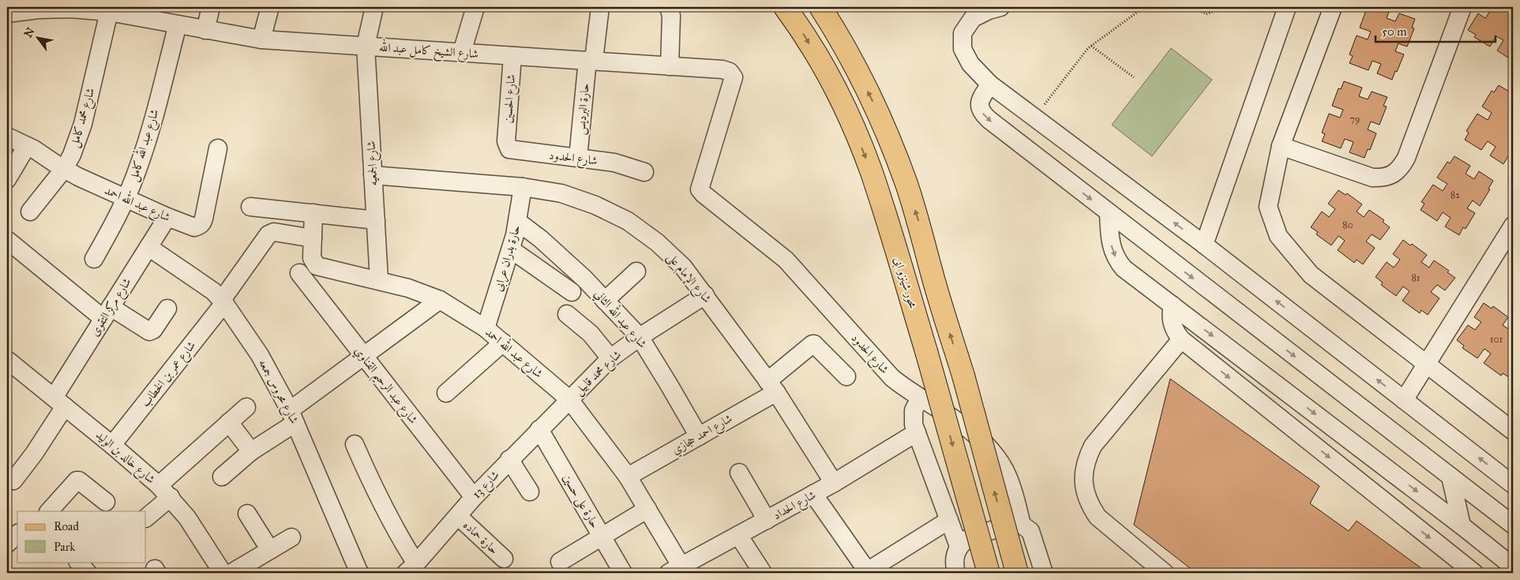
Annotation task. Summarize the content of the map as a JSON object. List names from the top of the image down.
{
  "streets": {
    "main road": ["محور شينزو ابى"],
    "street": [
      "شارع الشيخ كامل عبد الله",
      "شارع الحسين",
      "حارة البرديس",
      "شارع محمد كامل",
      "شارع عبد الله كامل",
      "شارع الحدود",
      "شارع الجمعيه",
      "شارع عبد الله احمد",
      "حارة بدران عرابى",
      "شارع الإمام على",
      "شارع مركز التقوى",
      "شارع عبد الله الثاني",
      "شارع محمد قابيل",
      "شارع عمر بن الخطاب",
      "شارع عبد الرحيم القناوي",
      "شارع محروس جمعه",
      "شارع احمد حجازي",
      "شارع خالد بن الوليد",
      "شارع 13",
      "حارة على حسين",
      "شارع الحداد",
      "حارة حماده"
    ]
  },
  "crossings": [
    ["شارع الشيخ كامل عبد الله", "شارع الحسين"],
    ["شارع الشيخ كامل عبد الله", "حارة البرديس"],
    ["شارع الشيخ كامل عبد الله", "شارع محمد كامل"],
    ["شارع الشيخ كامل عبد الله", "شارع عبد الله كامل"],
    ["شارع الشيخ كامل عبد الله", "شارع الحدود"],
    ["شارع الشيخ كامل عبد الله", "شارع الجمعيه"],
    ["شارع الحسين", "شارع الحدود"],
    ["حارة البرديس", "شارع الحدود"],
    ["شارع محمد كامل", "شارع عبد الله احمد"],
    ["شارع عبد الله كامل", "شارع عبد الله احمد"],
    ["شارع الجمعيه", "شارع عبد الله احمد"],
    ["شارع الجمعيه", "شارع الإمام على"],
    ["شارع عبد الله احمد", "حارة بدران عرابى"],
    ["شارع عبد الله احمد", "شارع مركز التقوى"],
    ["شارع عبد الله احمد", "شارع محمد قابيل"],
    ["شارع عبد الله احمد", "شارع عمر بن الخطاب"],
    ["شارع عبد الله احمد", "شارع احمد حجازي"],
    ["شارع عبد الله احمد", "شارع 13"],
    ["شارع عبد الله احمد", "شارع الحداد"],
    ["حارة بدران عرابى", "شارع الإمام على"],
    ["حارة بدران عرابى", "شارع عبد الله الثاني"],
    ["شارع الإمام على", "شارع محمد قابيل"],
    ["شارع الإمام على", "شارع احمد حجازي"],
    ["شارع الإمام على", "شارع الحداد"],
    ["شارع مركز التقوى", "شارع محروس جمعه"],
    ["شارع مركز التقوى", "شارع خالد بن الوليد"],
    ["شارع عبد الله الثاني", "شارع محمد قابيل"],
    ["شارع عبد الله الثاني", "شارع احمد حجازي"],
    ["شارع محمد قابيل", "شارع 13"],
    ["شارع عمر بن الخطاب", "شارع محروس جمعه"],
    ["شارع عمر بن الخطاب", "شارع خالد بن الوليد"],
    ["شارع عبد الرحيم القناوي", "شارع 13"],
    ["شارع 13", "حارة على حسين"],
    ["شارع 13", "حارة حماده"]
  ],
  "house_numbers": [
    "79",
    "82",
    "80",
    "81",
    "101"
  ],
  "legend": ["Road", "Park"],
  "scale_bar": "50 m",
  "north": "top left"
}
